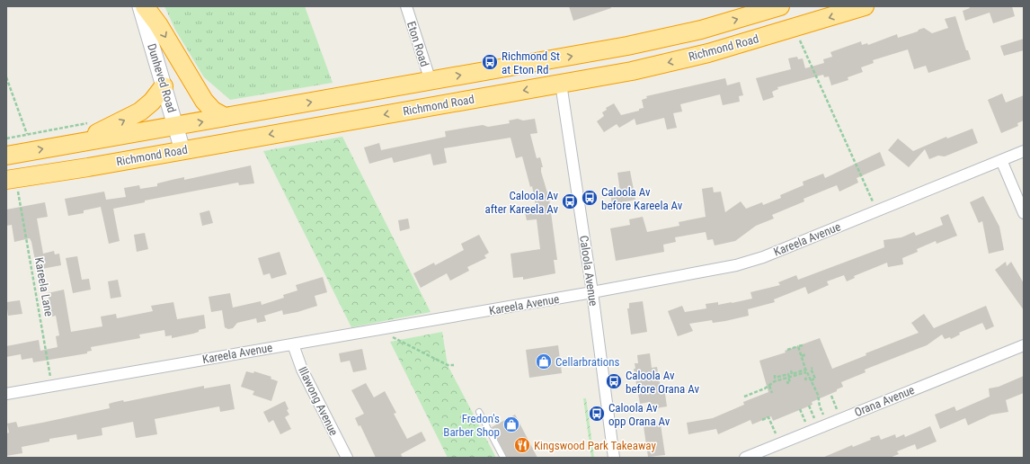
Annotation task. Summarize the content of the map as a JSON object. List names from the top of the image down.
{
  "streets": {
    "highway": ["Richmond Road"],
    "main road": ["Dunheved Road"],
    "street": [
      "Eton Road",
      "Kareela Avenue",
      "Caloola Avenue",
      "Illawong Avenue",
      "Orana Avenue"
    ],
    "path": ["Kareela Lane"]
  },
  "crossings": [
    ["Eton Road", "Richmond Road"],
    ["Richmond Road", "Dunheved Road"],
    ["Richmond Road", "Caloola Avenue"],
    ["Richmond Road", "Kareela Lane"],
    ["Kareela Avenue", "Caloola Avenue"],
    ["Kareela Avenue", "Kareela Lane"],
    ["Kareela Avenue", "Illawong Avenue"]
  ],
  "places": {
    "bus stop": [
      "Richmond St at Eton Rd",
      "Caloola Av before Kareela Av",
      "Caloola Av after Kareela Av",
      "Caloola Av before Orana Av",
      "Caloola Av opp Orana Av"
    ],
    "shop": ["Cellarbrations", "Fredon's Barber Shop"],
    "restaurant": ["Kingswood Park Takeaway"]
  }
}
